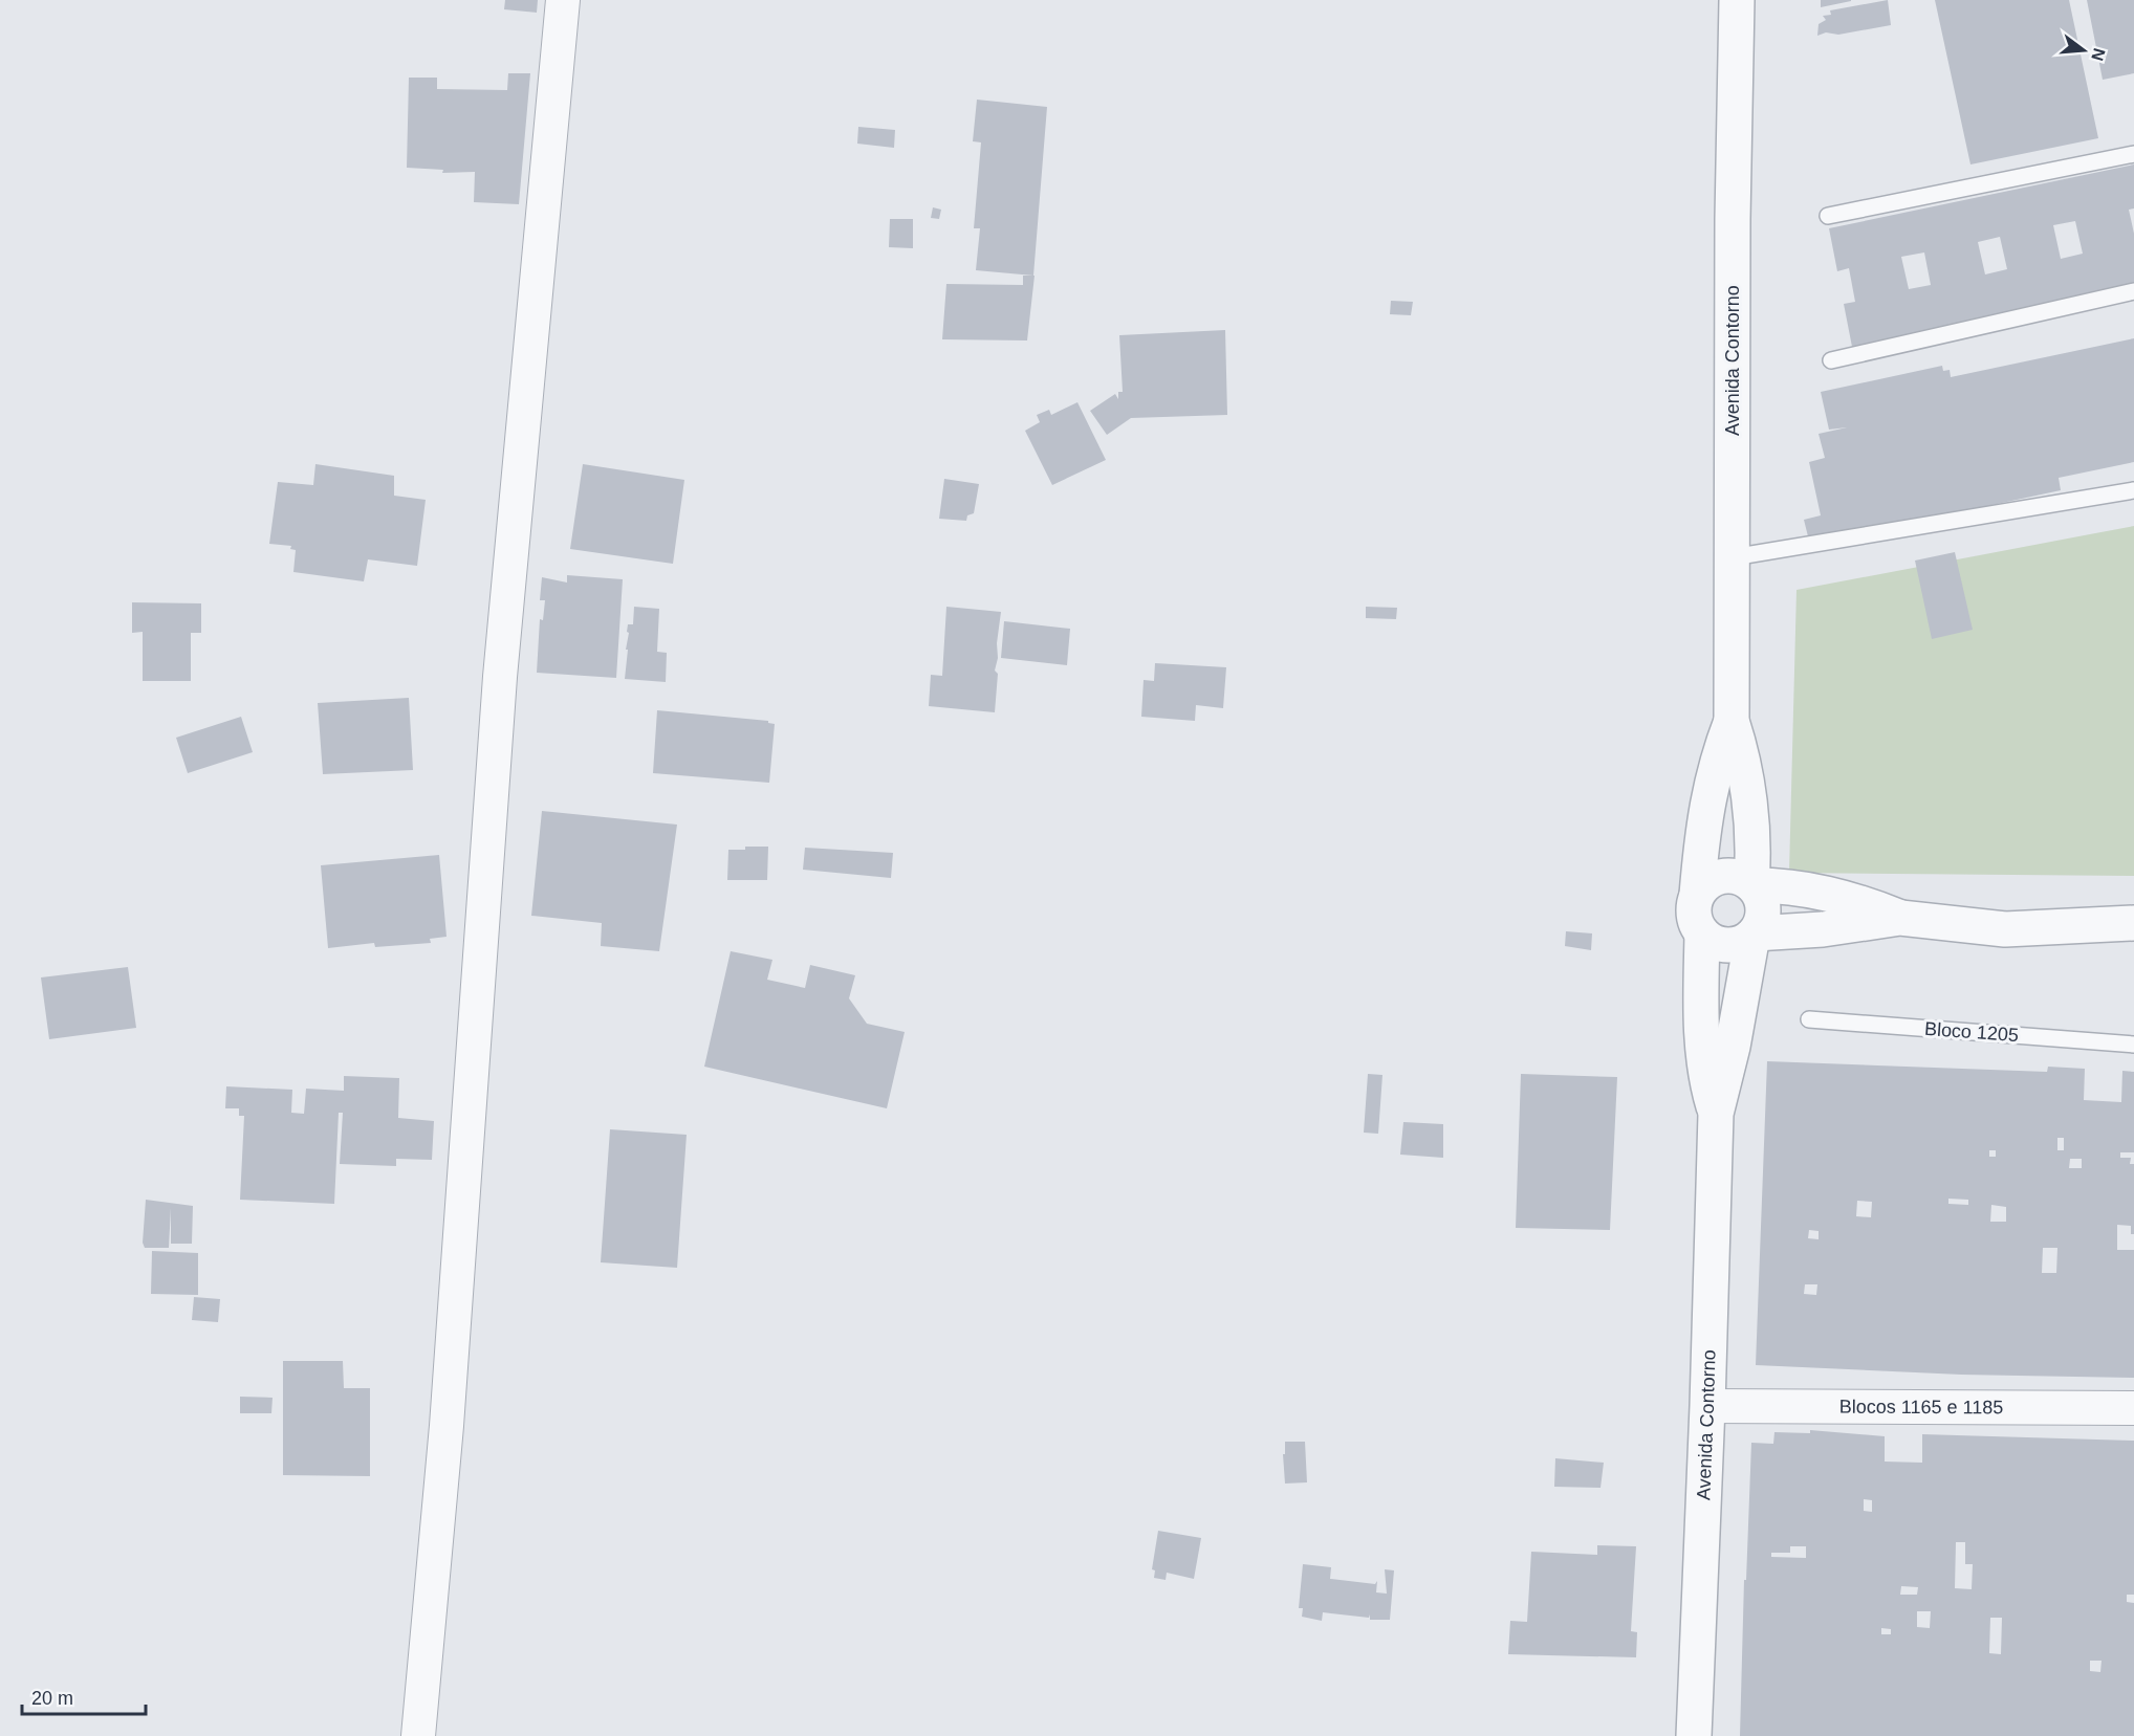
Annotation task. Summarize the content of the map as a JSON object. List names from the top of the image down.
{
  "streets": {
    "street": ["Avenida Contorno", "Blocos 1165 e 1185"],
    "lane": ["Bloco 1205"]
  },
  "crossings": [
    ["Avenida Contorno", "Blocos 1165 e 1185"]
  ],
  "scale_bar": "20 m",
  "north": "right"
}
